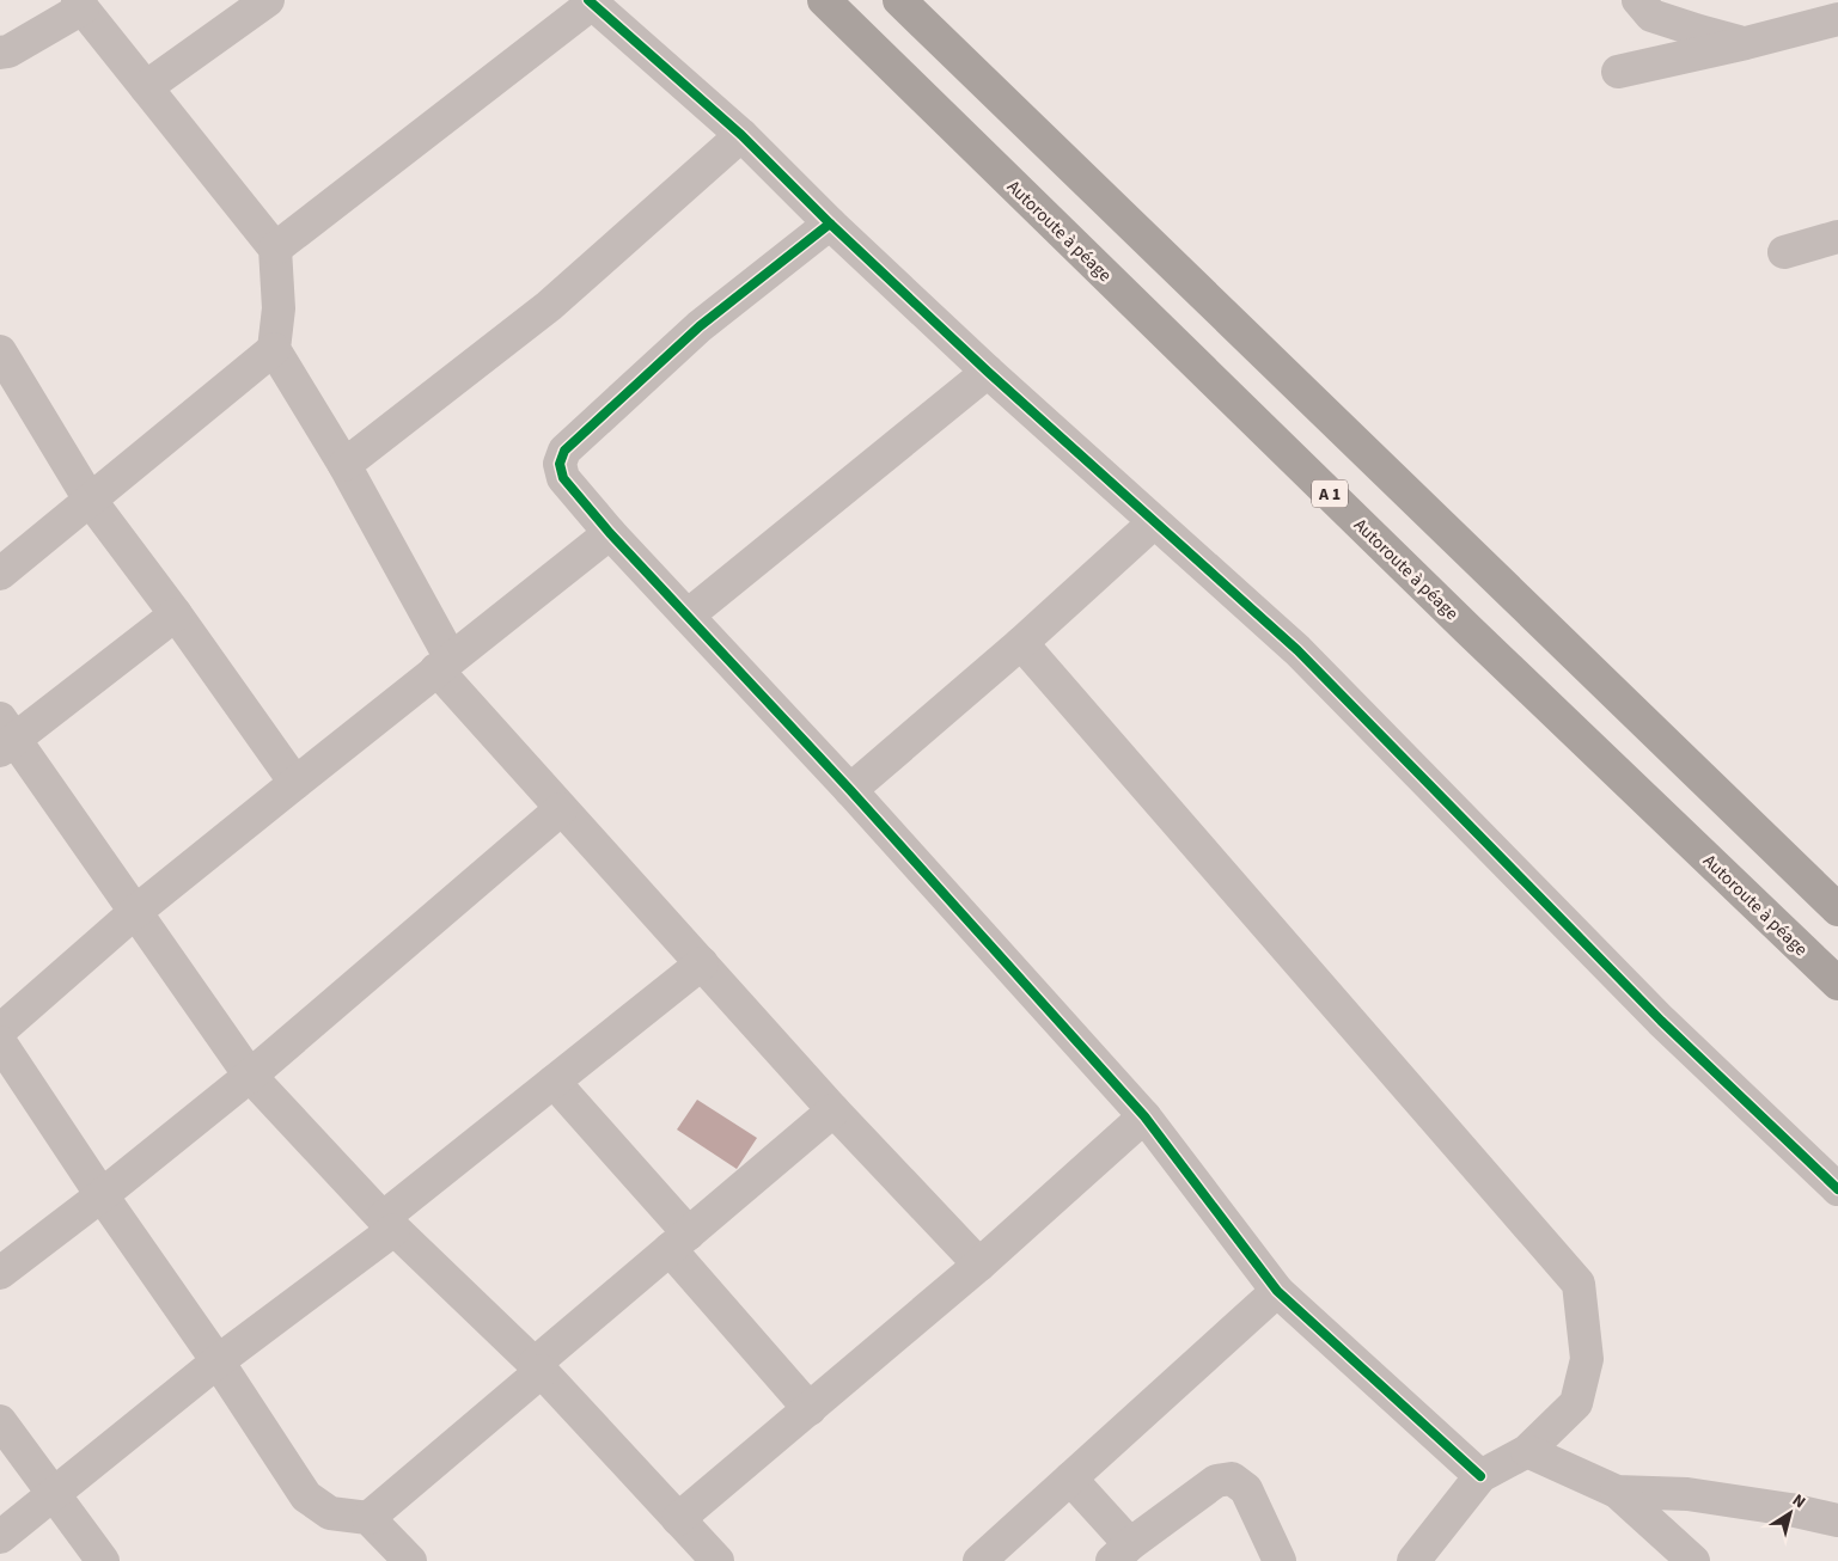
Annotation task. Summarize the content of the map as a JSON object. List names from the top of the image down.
{
  "streets": {
    "highway": ["Autoroute à péage", "A 1"]
  },
  "north": "top right"
}
